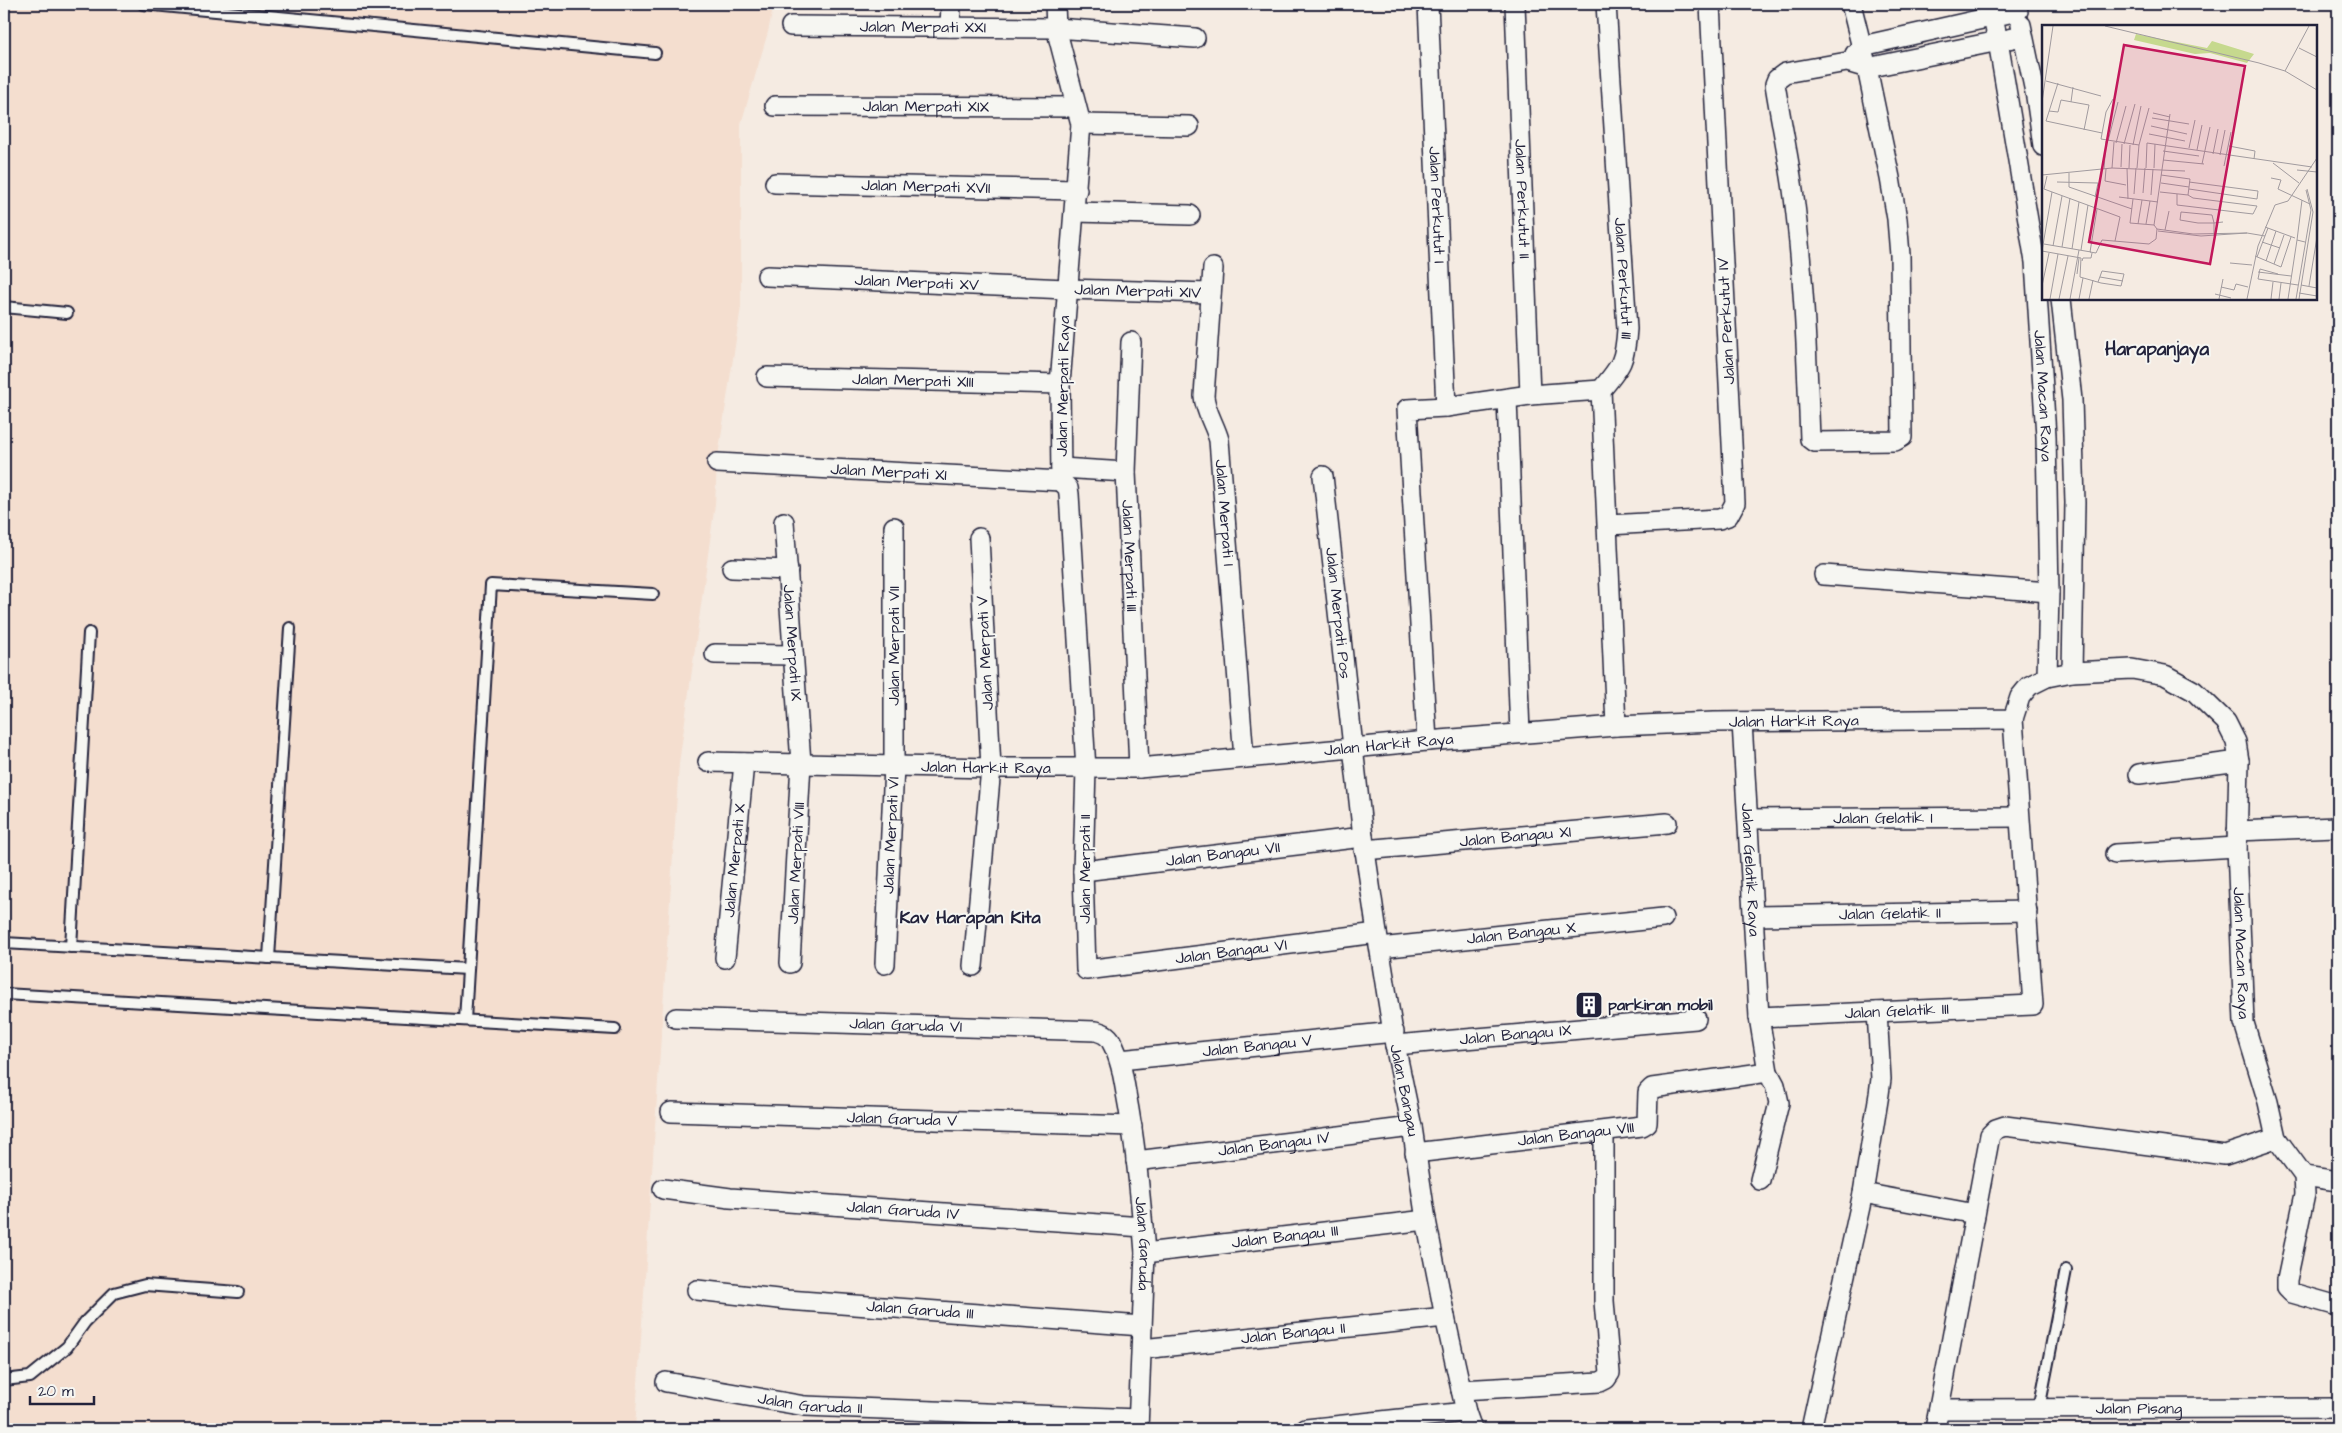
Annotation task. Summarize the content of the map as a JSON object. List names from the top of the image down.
{
  "streets": {
    "street": [
      "Jalan Merpati XXI",
      "Jalan Merpati XIX",
      "Jalan Merpati XVII",
      "Jalan Perkutut II",
      "Jalan Perkutut I",
      "Jalan Perkutut III",
      "Jalan Merpati XV",
      "Jalan Merpati XIV",
      "Jalan Perkutut IV",
      "Jalan Merpati XIII",
      "Jalan Merpati Raya",
      "Jalan Macan Raya",
      "Jalan Merpati XI",
      "Jalan Merpati I",
      "Jalan Merpati III",
      "Jalan Merpati Pos",
      "Jalan Merpati IX",
      "Jalan Merpati VII",
      "Jalan Merpati V",
      "Jalan Harkit Raya",
      "Jalan Gelatik I",
      "Jalan Merpati VI",
      "Jalan Bangau XI",
      "Jalan Bangau VII",
      "Jalan Merpati X",
      "Jalan Merpati VIII",
      "Jalan Merpati II",
      "Jalan Gelatik Raya",
      "Jalan Gelatik II",
      "Jalan Bangau X",
      "Jalan Bangau VI",
      "Jalan Gelatik III",
      "Jalan Garuda VI",
      "Jalan Bangau IX",
      "Jalan Bangau V",
      "Jalan Bangau",
      "Jalan Garuda V",
      "Jalan Bangau VIII",
      "Jalan Bangau IV",
      "Jalan Garuda IV",
      "Jalan Bangau III",
      "Jalan Garuda",
      "Jalan Garuda III",
      "Jalan Bangau II",
      "Jalan Garuda II",
      "Jalan Pisang"
    ]
  },
  "crossings": [
    ["Jalan Merpati XXI", "Jalan Merpati Raya"],
    ["Jalan Merpati XIX", "Jalan Merpati Raya"],
    ["Jalan Merpati XVII", "Jalan Merpati Raya"],
    ["Jalan Merpati XV", "Jalan Merpati XIV"],
    ["Jalan Merpati XV", "Jalan Merpati Raya"],
    ["Jalan Merpati XIV", "Jalan Merpati Raya"],
    ["Jalan Merpati XIV", "Jalan Merpati I"],
    ["Jalan Merpati XIII", "Jalan Merpati Raya"],
    ["Jalan Merpati Raya", "Jalan Merpati XI"],
    ["Jalan Merpati Raya", "Jalan Harkit Raya"],
    ["Jalan Merpati Raya", "Jalan Merpati II"],
    ["Jalan Merpati XI", "Jalan Merpati III"],
    ["Jalan Merpati I", "Jalan Harkit Raya"],
    ["Jalan Merpati III", "Jalan Harkit Raya"],
    ["Jalan Merpati Pos", "Jalan Harkit Raya"],
    ["Jalan Merpati Pos", "Jalan Bangau"],
    ["Jalan Merpati IX", "Jalan Harkit Raya"],
    ["Jalan Merpati IX", "Jalan Merpati VIII"],
    ["Jalan Merpati VII", "Jalan Harkit Raya"],
    ["Jalan Merpati VII", "Jalan Merpati VI"],
    ["Jalan Merpati V", "Jalan Harkit Raya"],
    ["Jalan Harkit Raya", "Jalan Merpati VI"],
    ["Jalan Harkit Raya", "Jalan Merpati X"],
    ["Jalan Harkit Raya", "Jalan Merpati VIII"],
    ["Jalan Harkit Raya", "Jalan Merpati II"],
    ["Jalan Harkit Raya", "Jalan Gelatik Raya"],
    ["Jalan Harkit Raya", "Jalan Bangau"],
    ["Jalan Gelatik I", "Jalan Gelatik Raya"],
    ["Jalan Bangau XI", "Jalan Bangau VII"],
    ["Jalan Bangau XI", "Jalan Bangau"],
    ["Jalan Bangau VII", "Jalan Merpati II"],
    ["Jalan Bangau VII", "Jalan Bangau"],
    ["Jalan Merpati II", "Jalan Bangau VI"],
    ["Jalan Gelatik Raya", "Jalan Gelatik II"],
    ["Jalan Gelatik Raya", "Jalan Gelatik III"],
    ["Jalan Gelatik II", "Jalan Gelatik III"],
    ["Jalan Bangau X", "Jalan Bangau VI"],
    ["Jalan Bangau X", "Jalan Bangau"],
    ["Jalan Bangau VI", "Jalan Bangau"],
    ["Jalan Garuda VI", "Jalan Bangau V"],
    ["Jalan Garuda VI", "Jalan Garuda"],
    ["Jalan Bangau IX", "Jalan Bangau V"],
    ["Jalan Bangau IX", "Jalan Bangau"],
    ["Jalan Bangau V", "Jalan Bangau"],
    ["Jalan Bangau V", "Jalan Garuda"],
    ["Jalan Bangau", "Jalan Bangau VIII"],
    ["Jalan Bangau", "Jalan Bangau IV"],
    ["Jalan Bangau", "Jalan Bangau III"],
    ["Jalan Bangau", "Jalan Bangau II"],
    ["Jalan Garuda V", "Jalan Garuda"],
    ["Jalan Bangau IV", "Jalan Garuda"],
    ["Jalan Garuda IV", "Jalan Garuda"],
    ["Jalan Bangau III", "Jalan Garuda"],
    ["Jalan Garuda", "Jalan Garuda III"],
    ["Jalan Garuda", "Jalan Bangau II"],
    ["Jalan Garuda", "Jalan Garuda II"]
  ],
  "districts": ["Harapanjaya", "Kav Harapan Kita"],
  "places": {
    "building": ["parkiran mobil"]
  },
  "scale_bar": "20 m"
}
